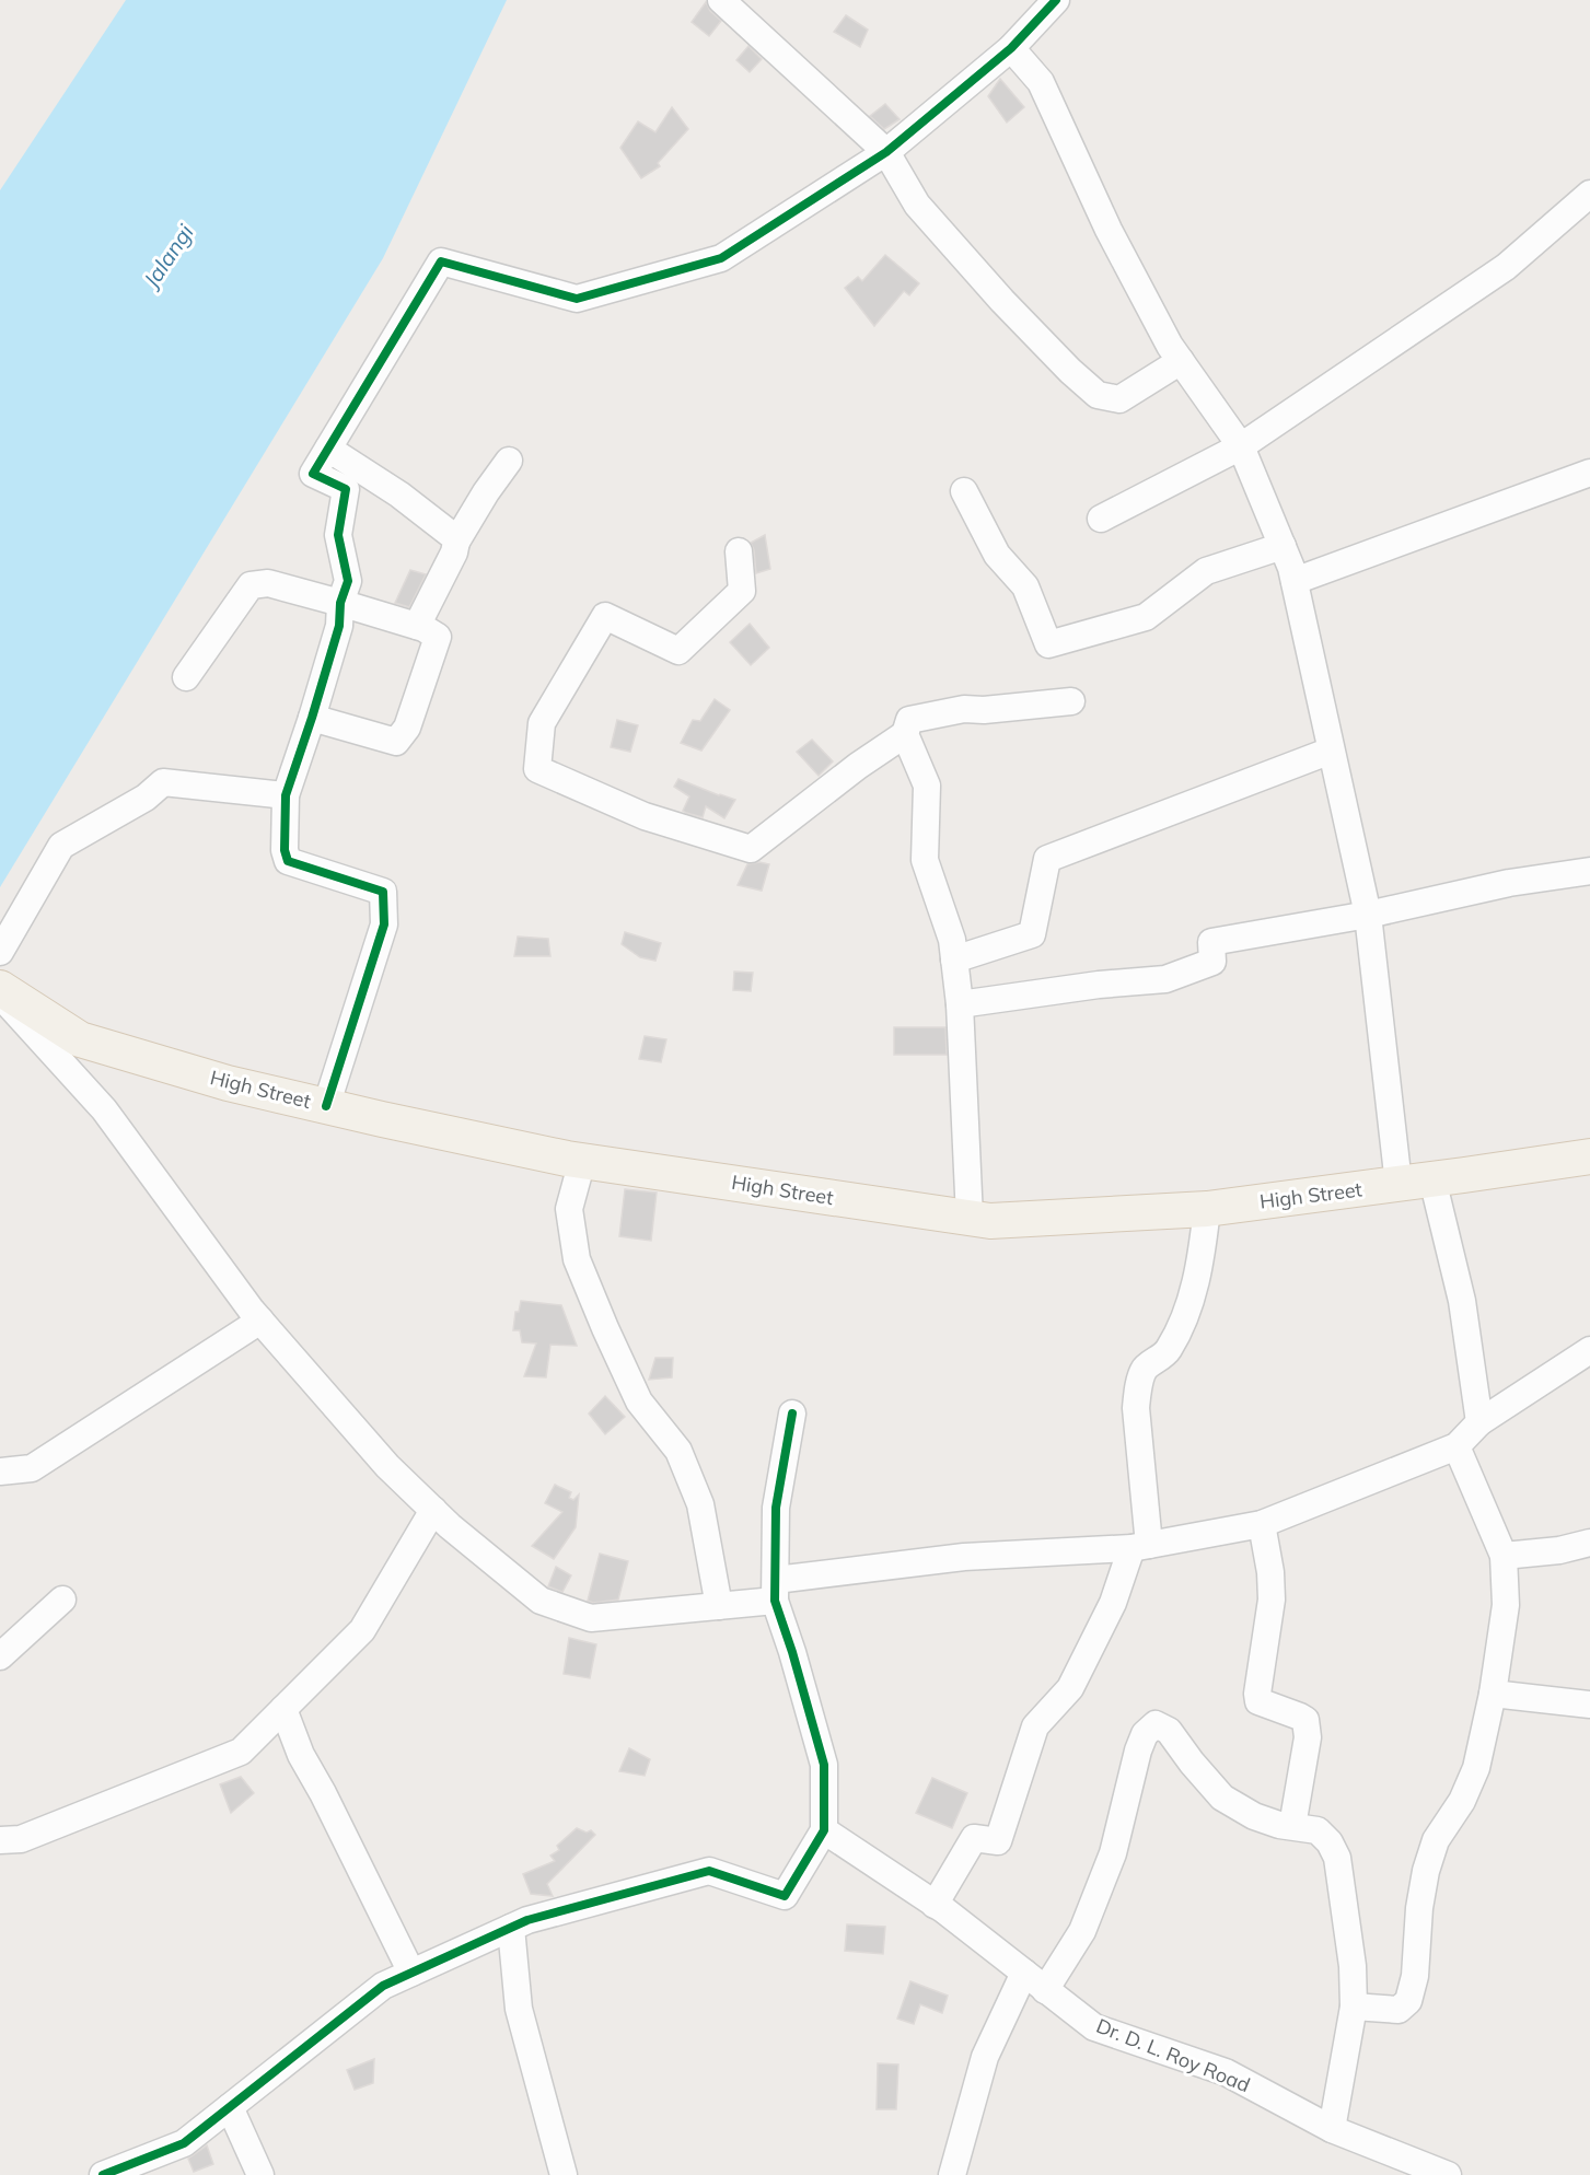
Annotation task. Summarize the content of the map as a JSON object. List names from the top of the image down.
{
  "streets": {
    "main road": ["High Street"],
    "street": ["Dr. D. L. Roy Road"]
  },
  "water": ["Jalangi"]
}
